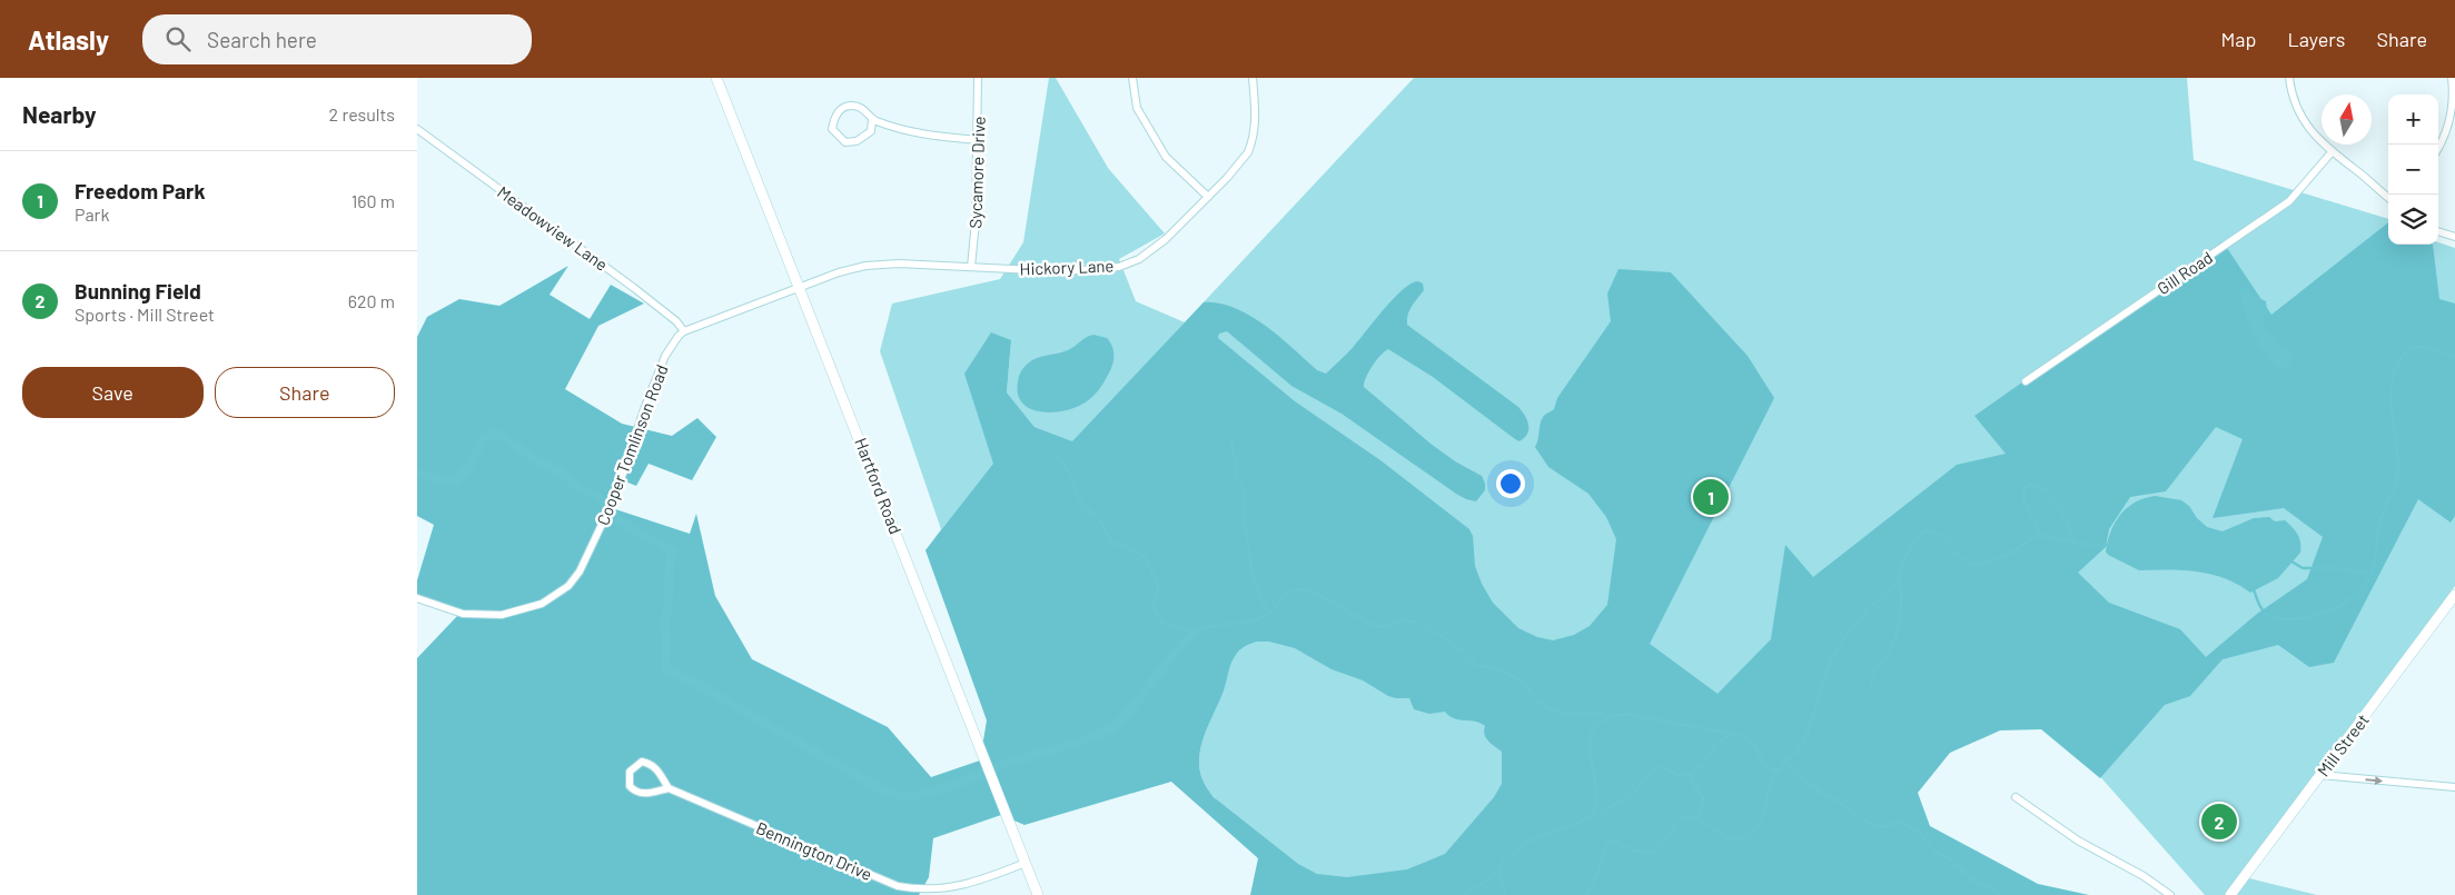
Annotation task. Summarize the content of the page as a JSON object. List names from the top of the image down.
{
  "streets": {
    "street": [
      "Sycamore Drive",
      "Meadowview Lane",
      "Hickory Lane",
      "Gill Road",
      "Cooper Tomlinson Road",
      "Hartford Road",
      "Mill Street",
      "Bennington Drive"
    ]
  },
  "crossings": [
    ["Sycamore Drive", "Hickory Lane"],
    ["Meadowview Lane", "Cooper Tomlinson Road"],
    ["Hickory Lane", "Hartford Road"],
    ["Hartford Road", "Bennington Drive"]
  ],
  "north": "top",
  "page": {
    "header": "Atlasly",
    "search": "Search here",
    "nav": ["Map", "Layers", "Share"],
    "heading": ["Nearby", "2 results"],
    "map_buttons": ["+", "−"],
    "list": [
      {
        "mark": "1",
        "name": "Freedom Park",
        "note": "Park",
        "value": "160 m"
      },
      {
        "mark": "2",
        "name": "Bunning Field",
        "note": "Sports · Mill Street",
        "value": "620 m"
      }
    ],
    "buttons": ["Save", "Share"],
    "pins": ["1", "2"]
  }
}
